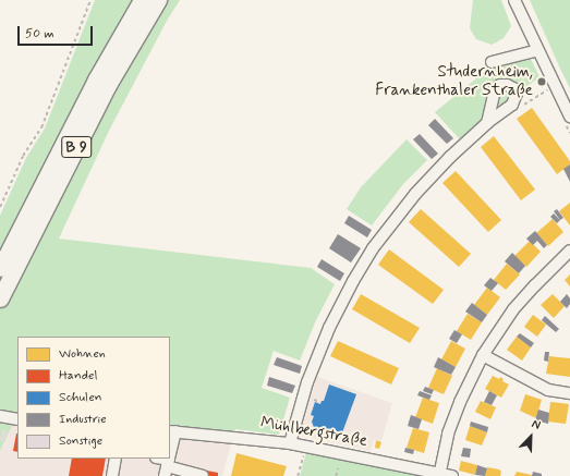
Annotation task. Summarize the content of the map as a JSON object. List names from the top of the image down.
{
  "streets": {
    "highway": ["B 9"],
    "street": ["Mühlbergstraße"]
  },
  "places": ["Studernheim, Frankenthaler Straße"],
  "legend": [
    "Wohnen",
    "Handel",
    "Schulen",
    "Industrie",
    "Sonstige"
  ],
  "scale_bar": "50 m",
  "north": "top right"
}
